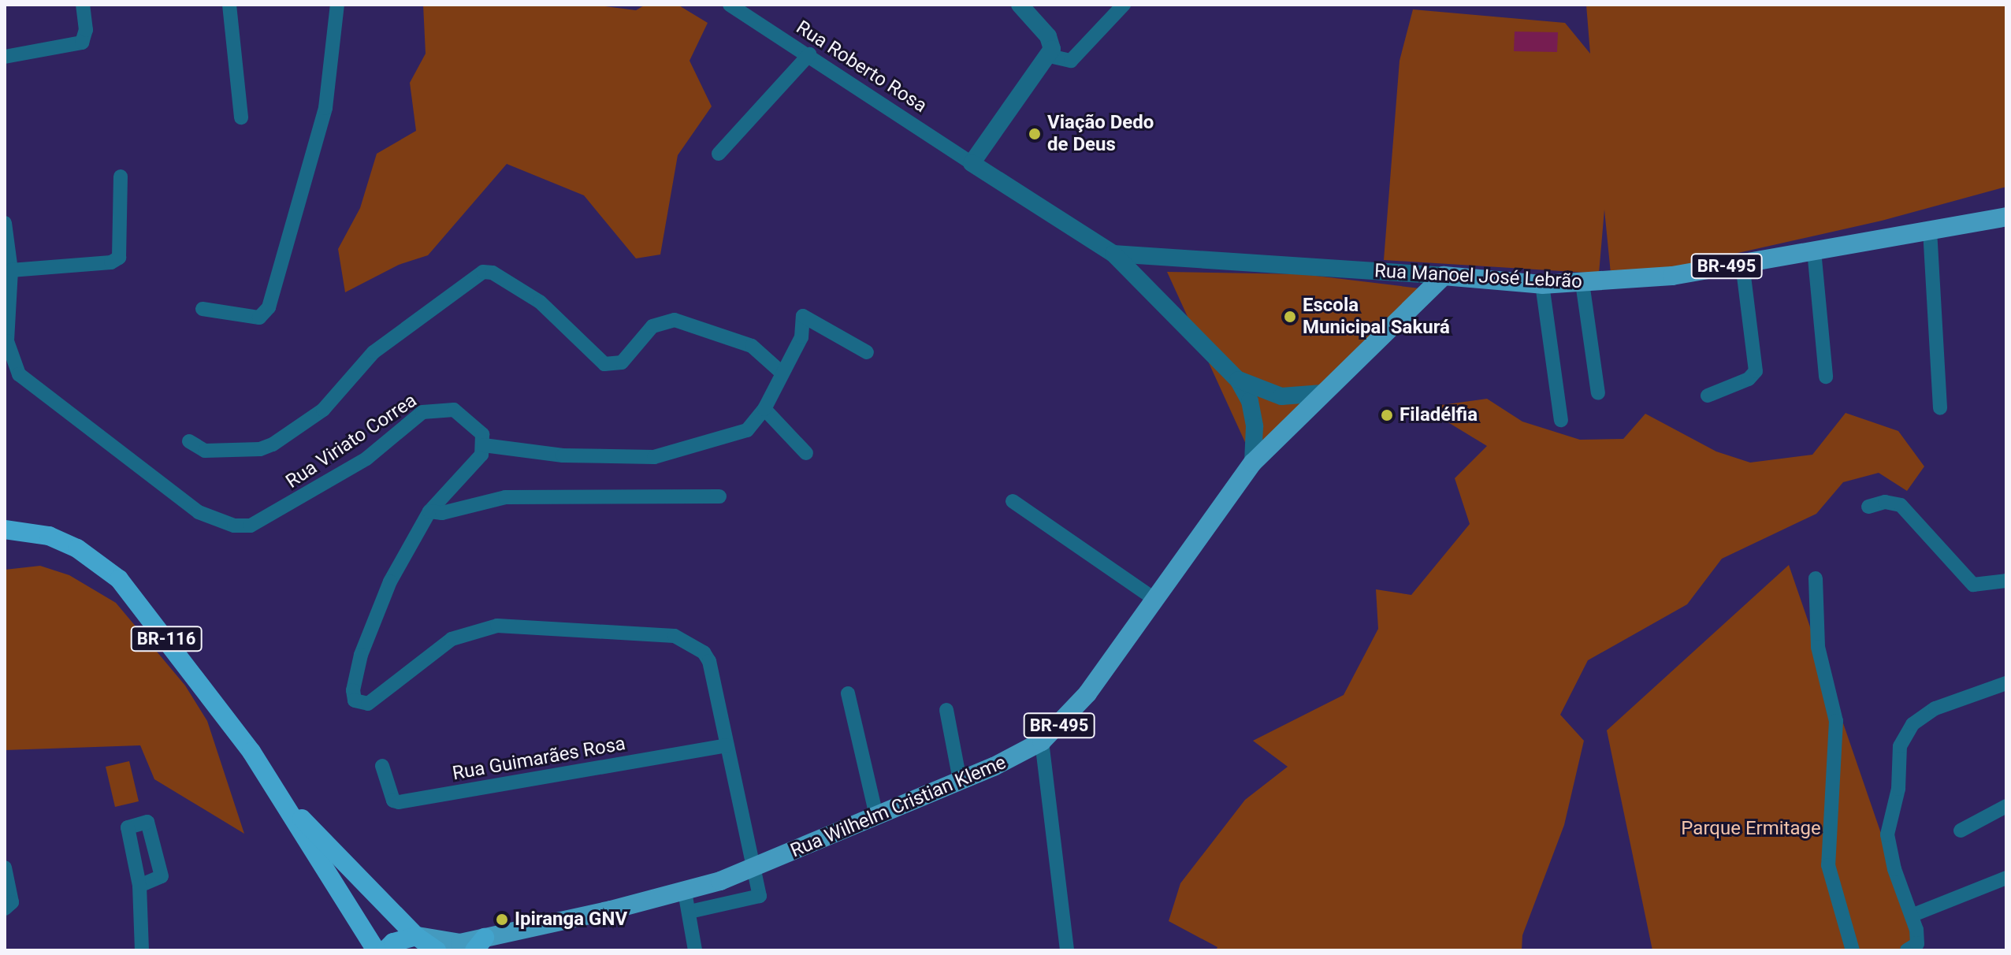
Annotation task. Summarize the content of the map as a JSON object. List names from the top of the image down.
{
  "streets": {
    "highway": ["BR-116"],
    "main road": ["BR-495", "Rua Manoel José Lebrão", "Rua Wilhelm Cristian Kleme"],
    "street": ["Rua Roberto Rosa", "Rua Viriato Correa", "Rua Guimarães Rosa"]
  },
  "crossings": [
    ["Rua Roberto Rosa", "Rua Manoel José Lebrão"],
    ["BR-495", "BR-116"],
    ["BR-495", "Rua Wilhelm Cristian Kleme"],
    ["Rua Manoel José Lebrão", "Rua Wilhelm Cristian Kleme"]
  ],
  "parks": ["Parque Ermitage"],
  "places": [
    "Viação Dedo de Deus",
    "Escola Municipal Sakurá",
    "Filadélfia",
    "Ipiranga GNV"
  ]
}
